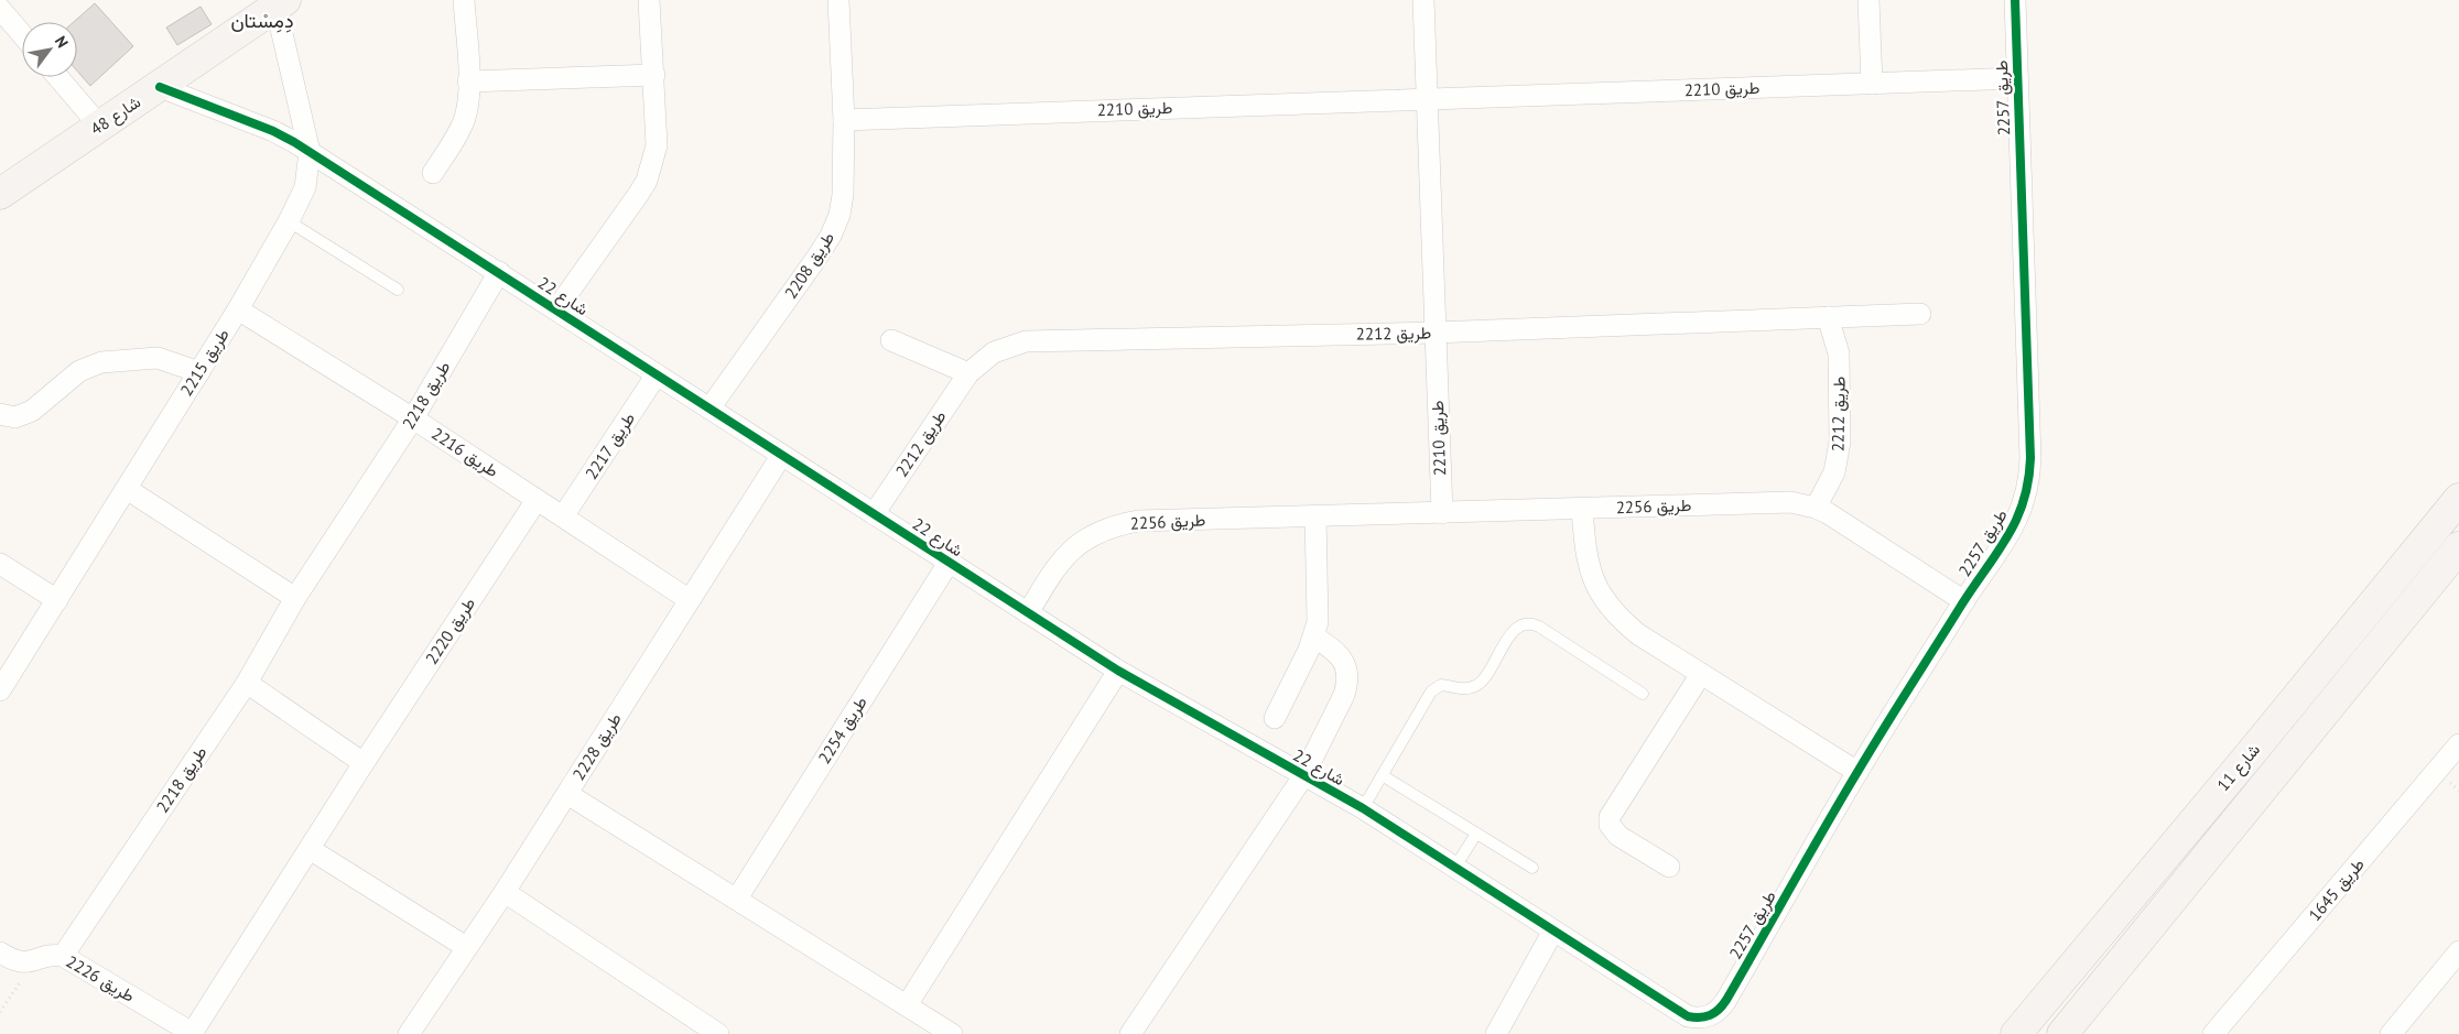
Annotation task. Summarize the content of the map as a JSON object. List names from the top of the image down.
{
  "streets": {
    "street": [
      "طريق 2210",
      "طريق 2257",
      "شارع 48",
      "طريق 2208",
      "شارع 22",
      "طريق 2212",
      "طريق 2215",
      "طريق 2218",
      "طريق 2217",
      "طريق 2216",
      "طريق 2256",
      "طريق 2220",
      "طريق 2254",
      "طريق 2228",
      "شارع 11",
      "طريق 1645",
      "طريق 2226"
    ]
  },
  "crossings": [
    ["طريق 2210", "طريق 2257"],
    ["طريق 2210", "طريق 2208"],
    ["طريق 2210", "طريق 2212"],
    ["طريق 2210", "طريق 2256"],
    ["طريق 2257", "شارع 22"],
    ["طريق 2257", "طريق 2256"],
    ["شارع 48", "شارع 22"],
    ["شارع 48", "طريق 2215"],
    ["طريق 2208", "شارع 22"],
    ["شارع 22", "طريق 2212"],
    ["شارع 22", "طريق 2215"],
    ["شارع 22", "طريق 2218"],
    ["شارع 22", "طريق 2217"],
    ["شارع 22", "طريق 2256"],
    ["شارع 22", "طريق 2254"],
    ["شارع 22", "طريق 2228"],
    ["طريق 2212", "طريق 2256"],
    ["طريق 2215", "طريق 2216"],
    ["طريق 2218", "طريق 2216"],
    ["طريق 2218", "طريق 2226"],
    ["طريق 2217", "طريق 2216"],
    ["طريق 2216", "طريق 2220"],
    ["طريق 2216", "طريق 2228"],
    ["طريق 2220", "طريق 2226"]
  ],
  "districts": ["دِمِسْتان"],
  "north": "top right"
}
